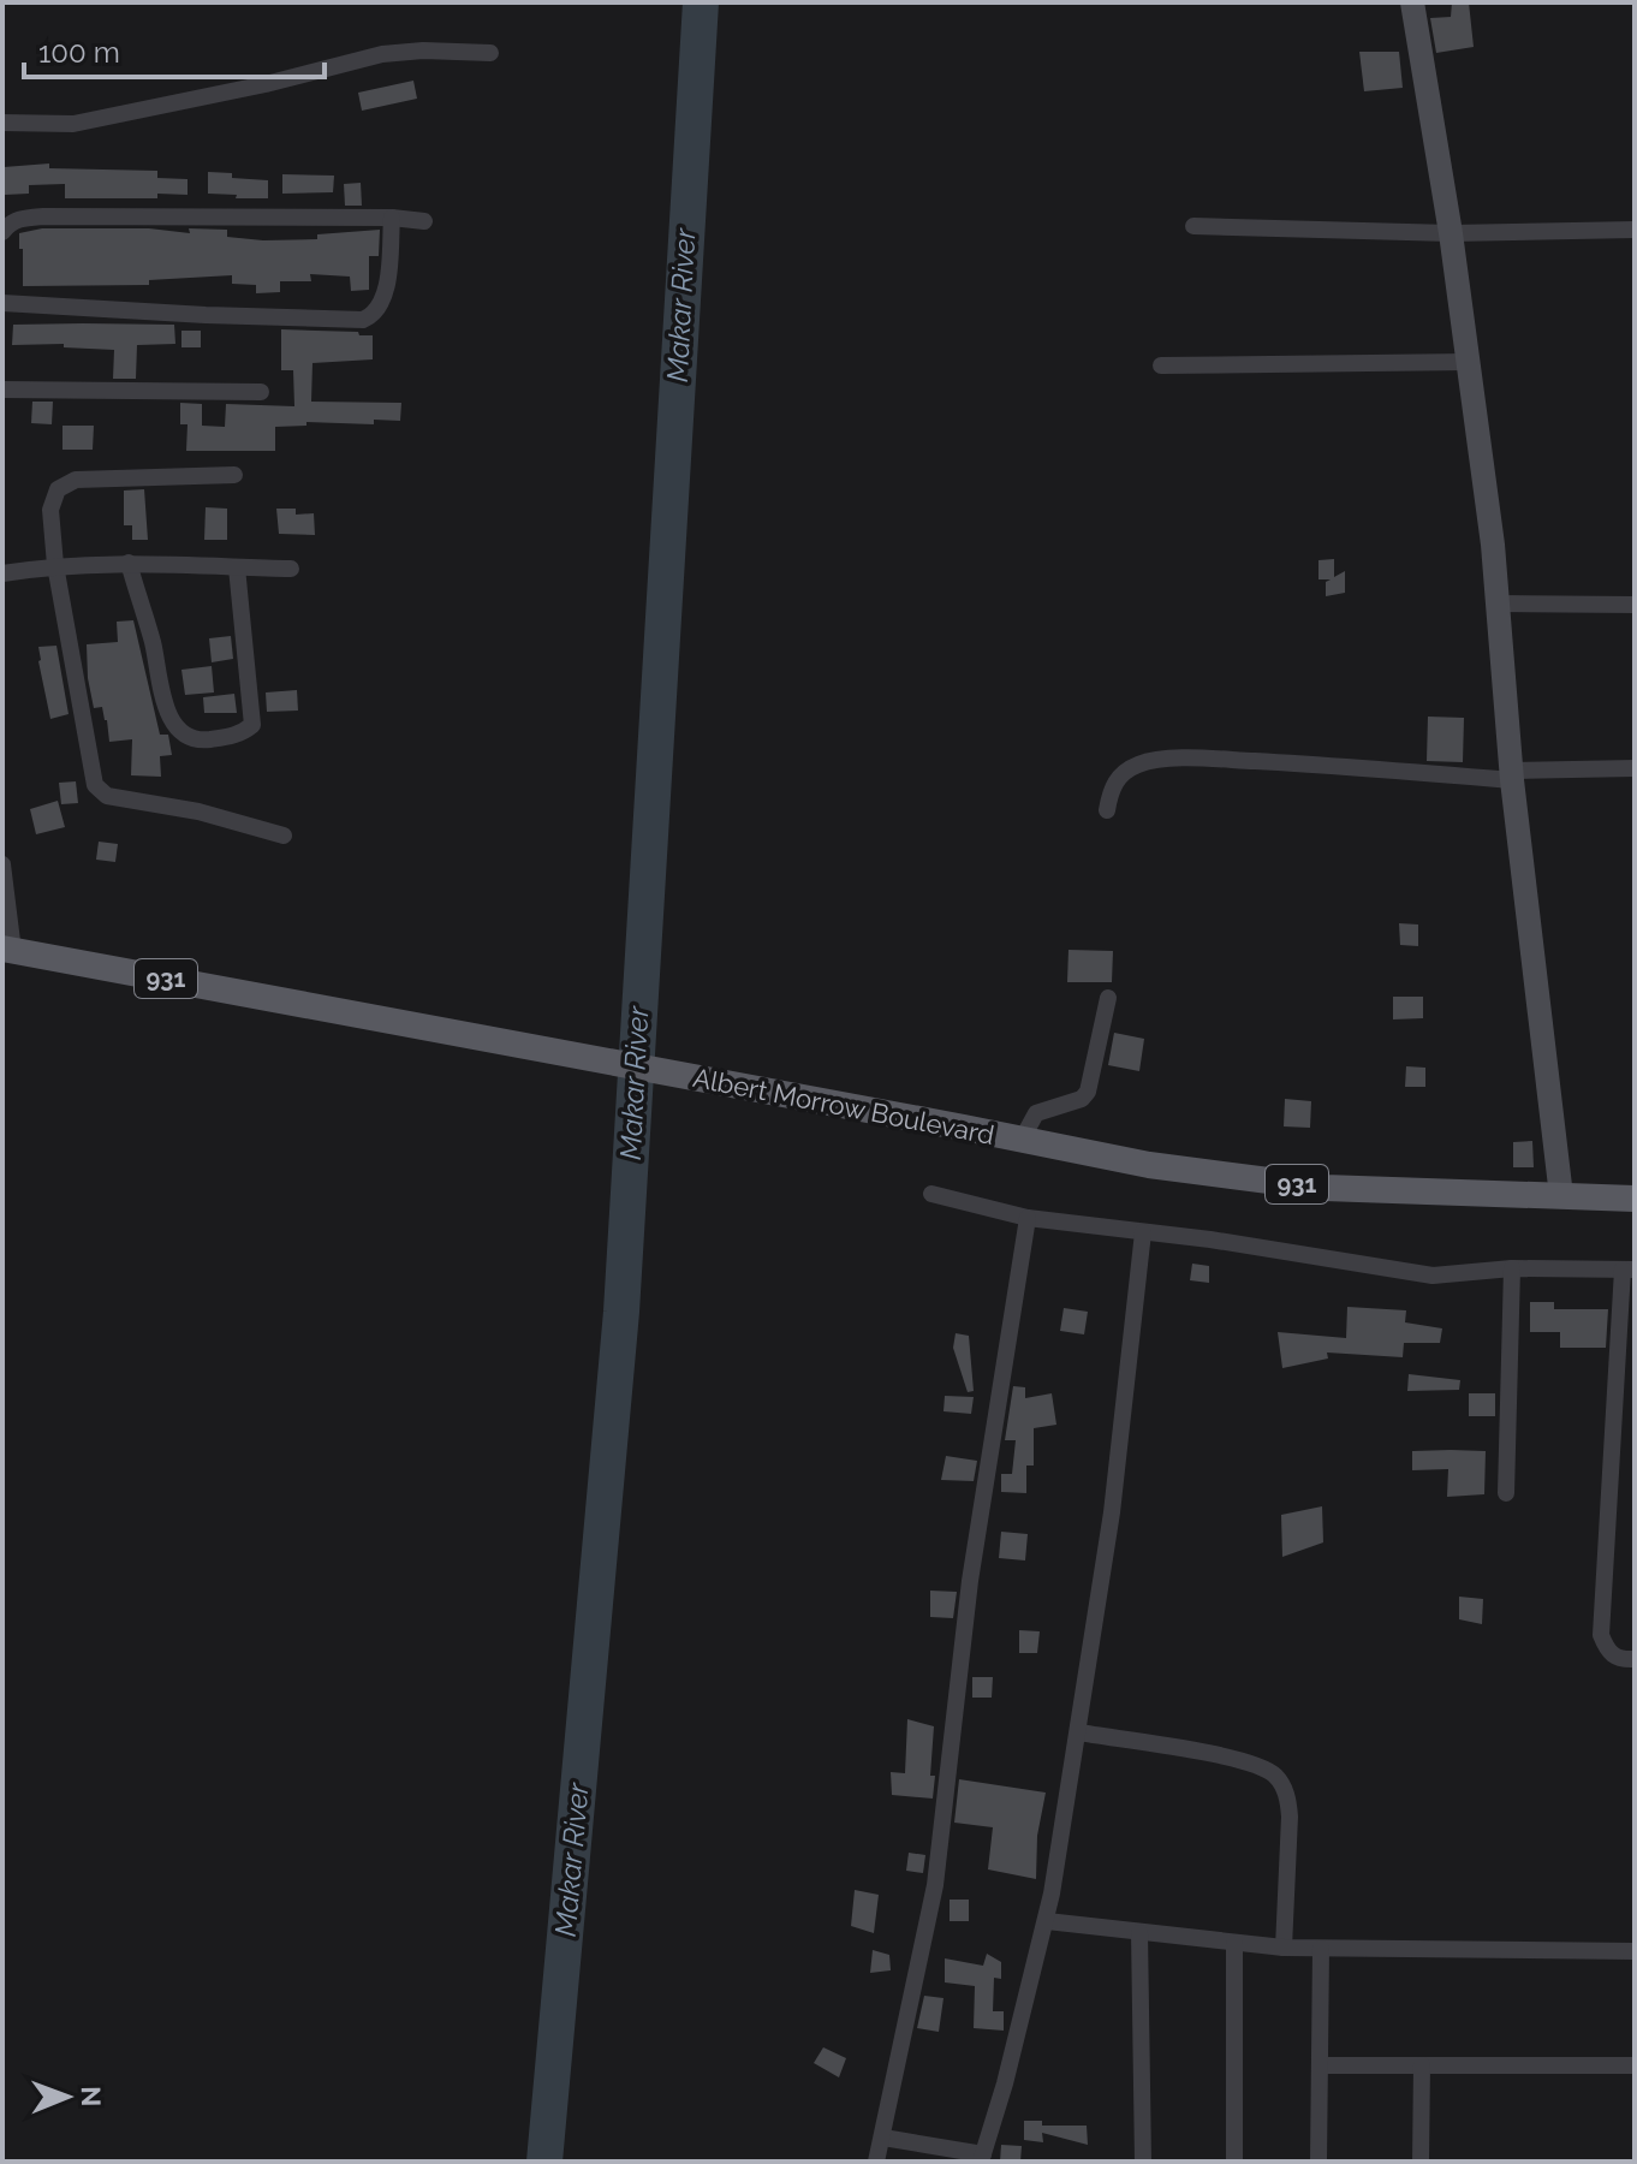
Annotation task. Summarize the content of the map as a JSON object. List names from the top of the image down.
{
  "streets": {
    "main road": ["931", "Albert Morrow Boulevard"]
  },
  "water": ["Makar River"],
  "scale_bar": "100 m",
  "north": "right"
}
